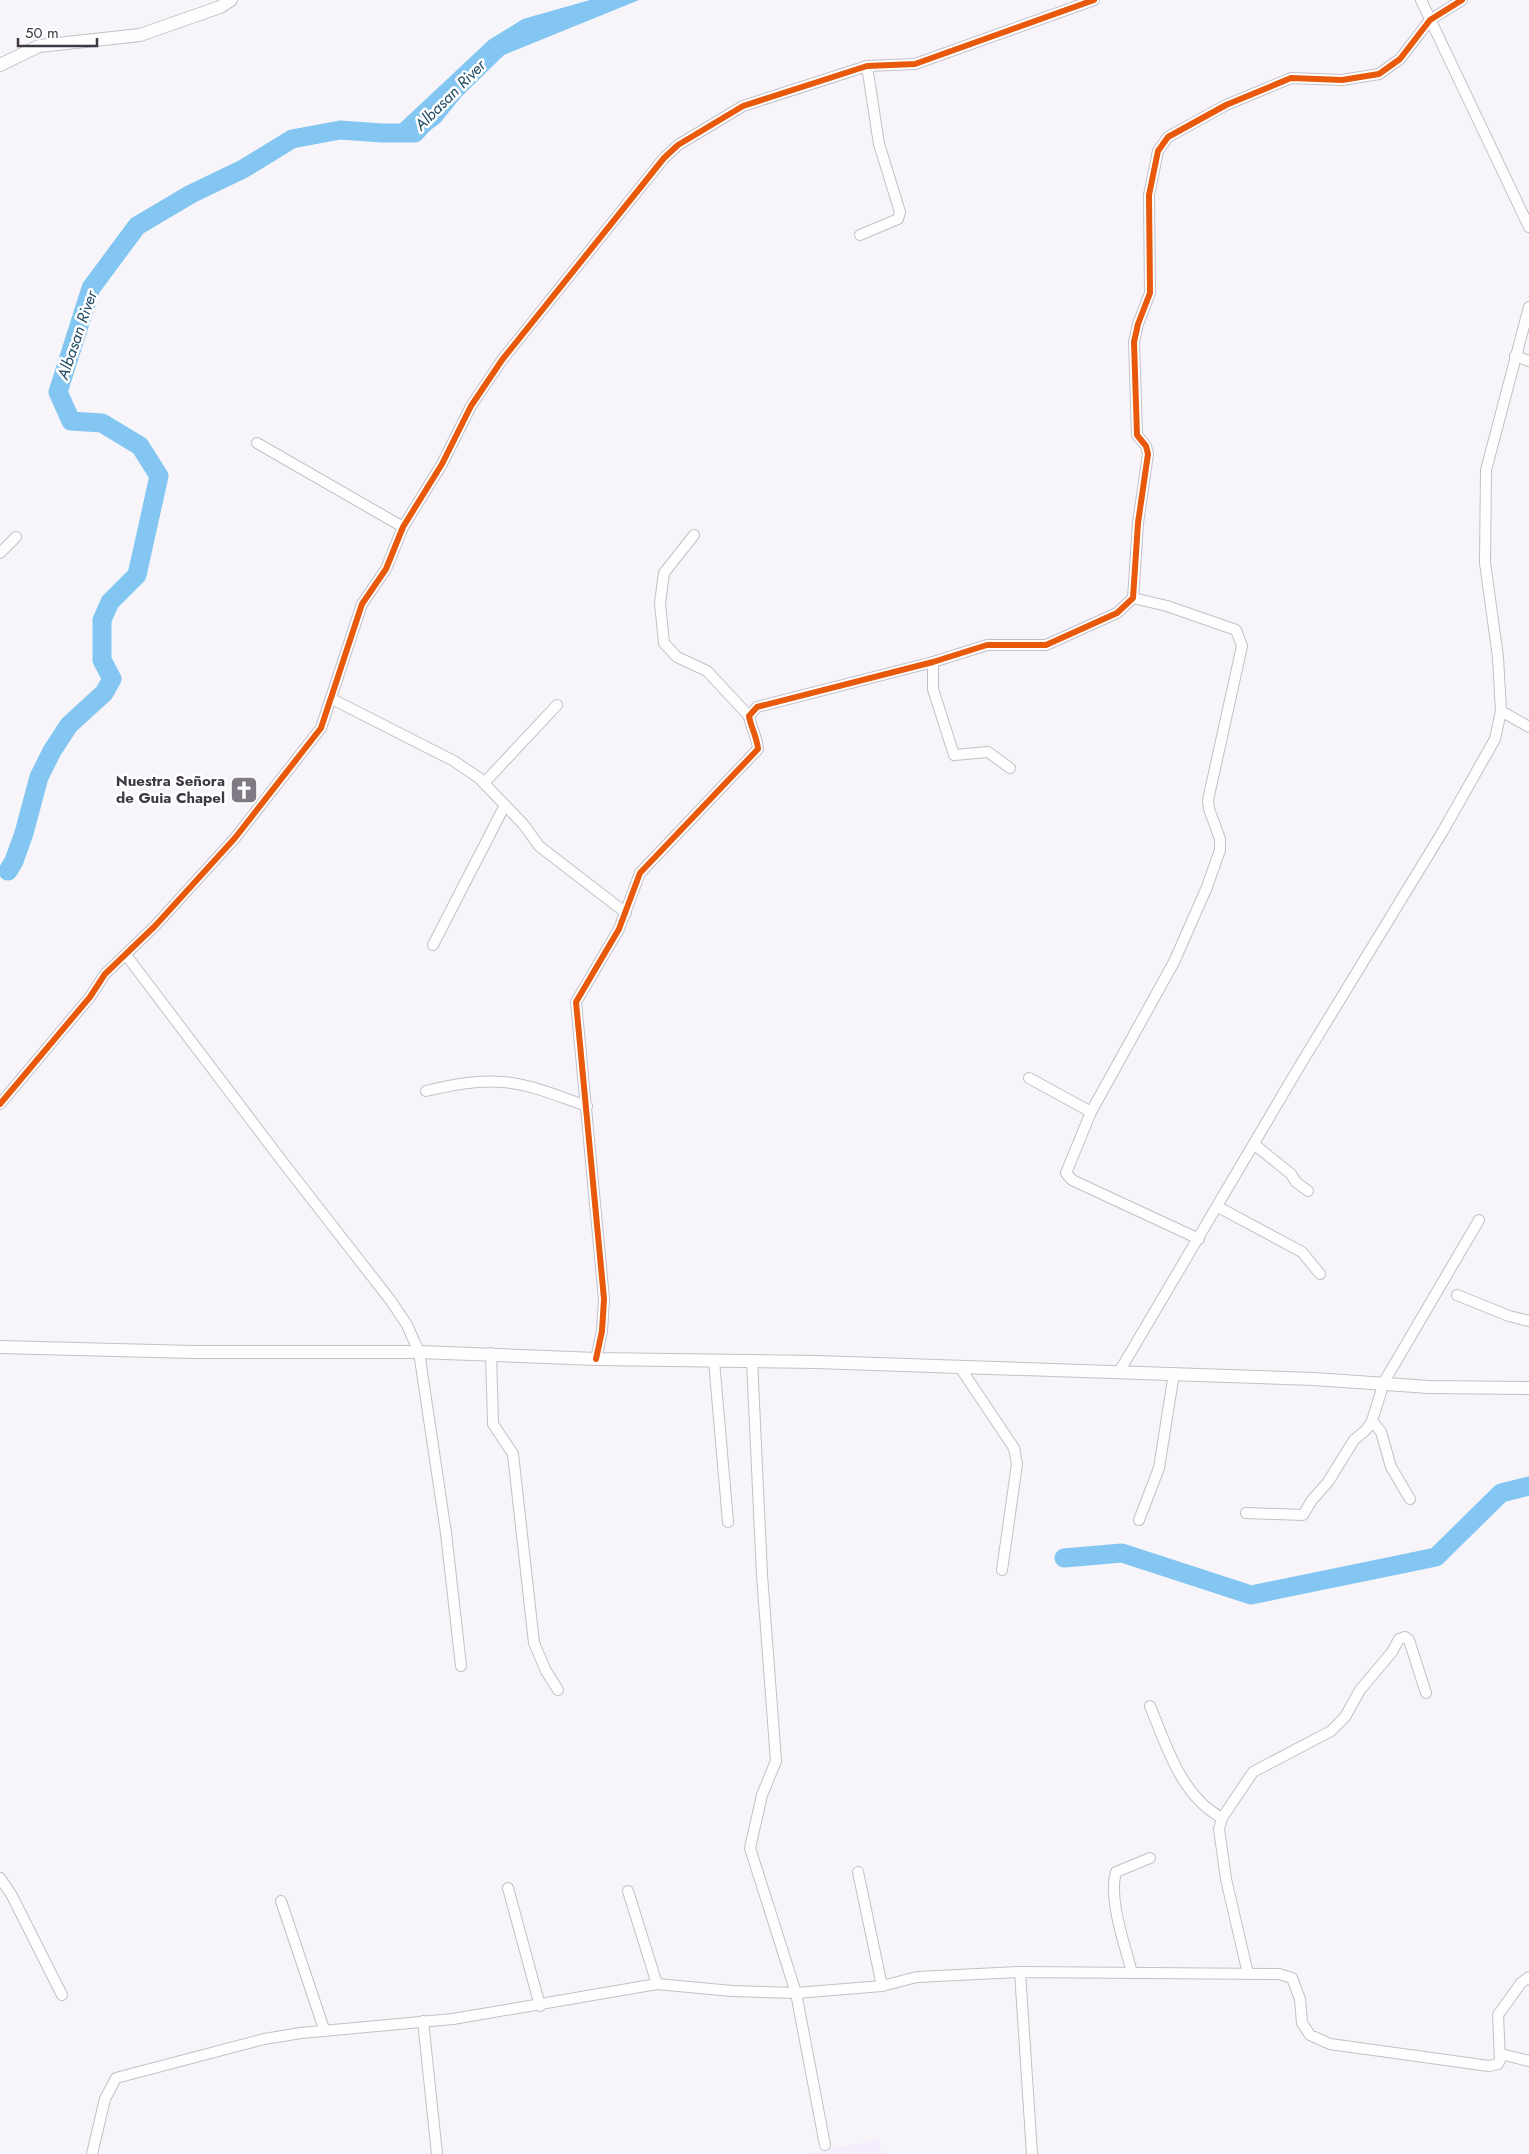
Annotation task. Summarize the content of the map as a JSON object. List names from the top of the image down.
{
  "water": ["Albasan River"],
  "places": {
    "church": ["Nuestra Señora de Guia Chapel"]
  },
  "scale_bar": "50 m"
}
